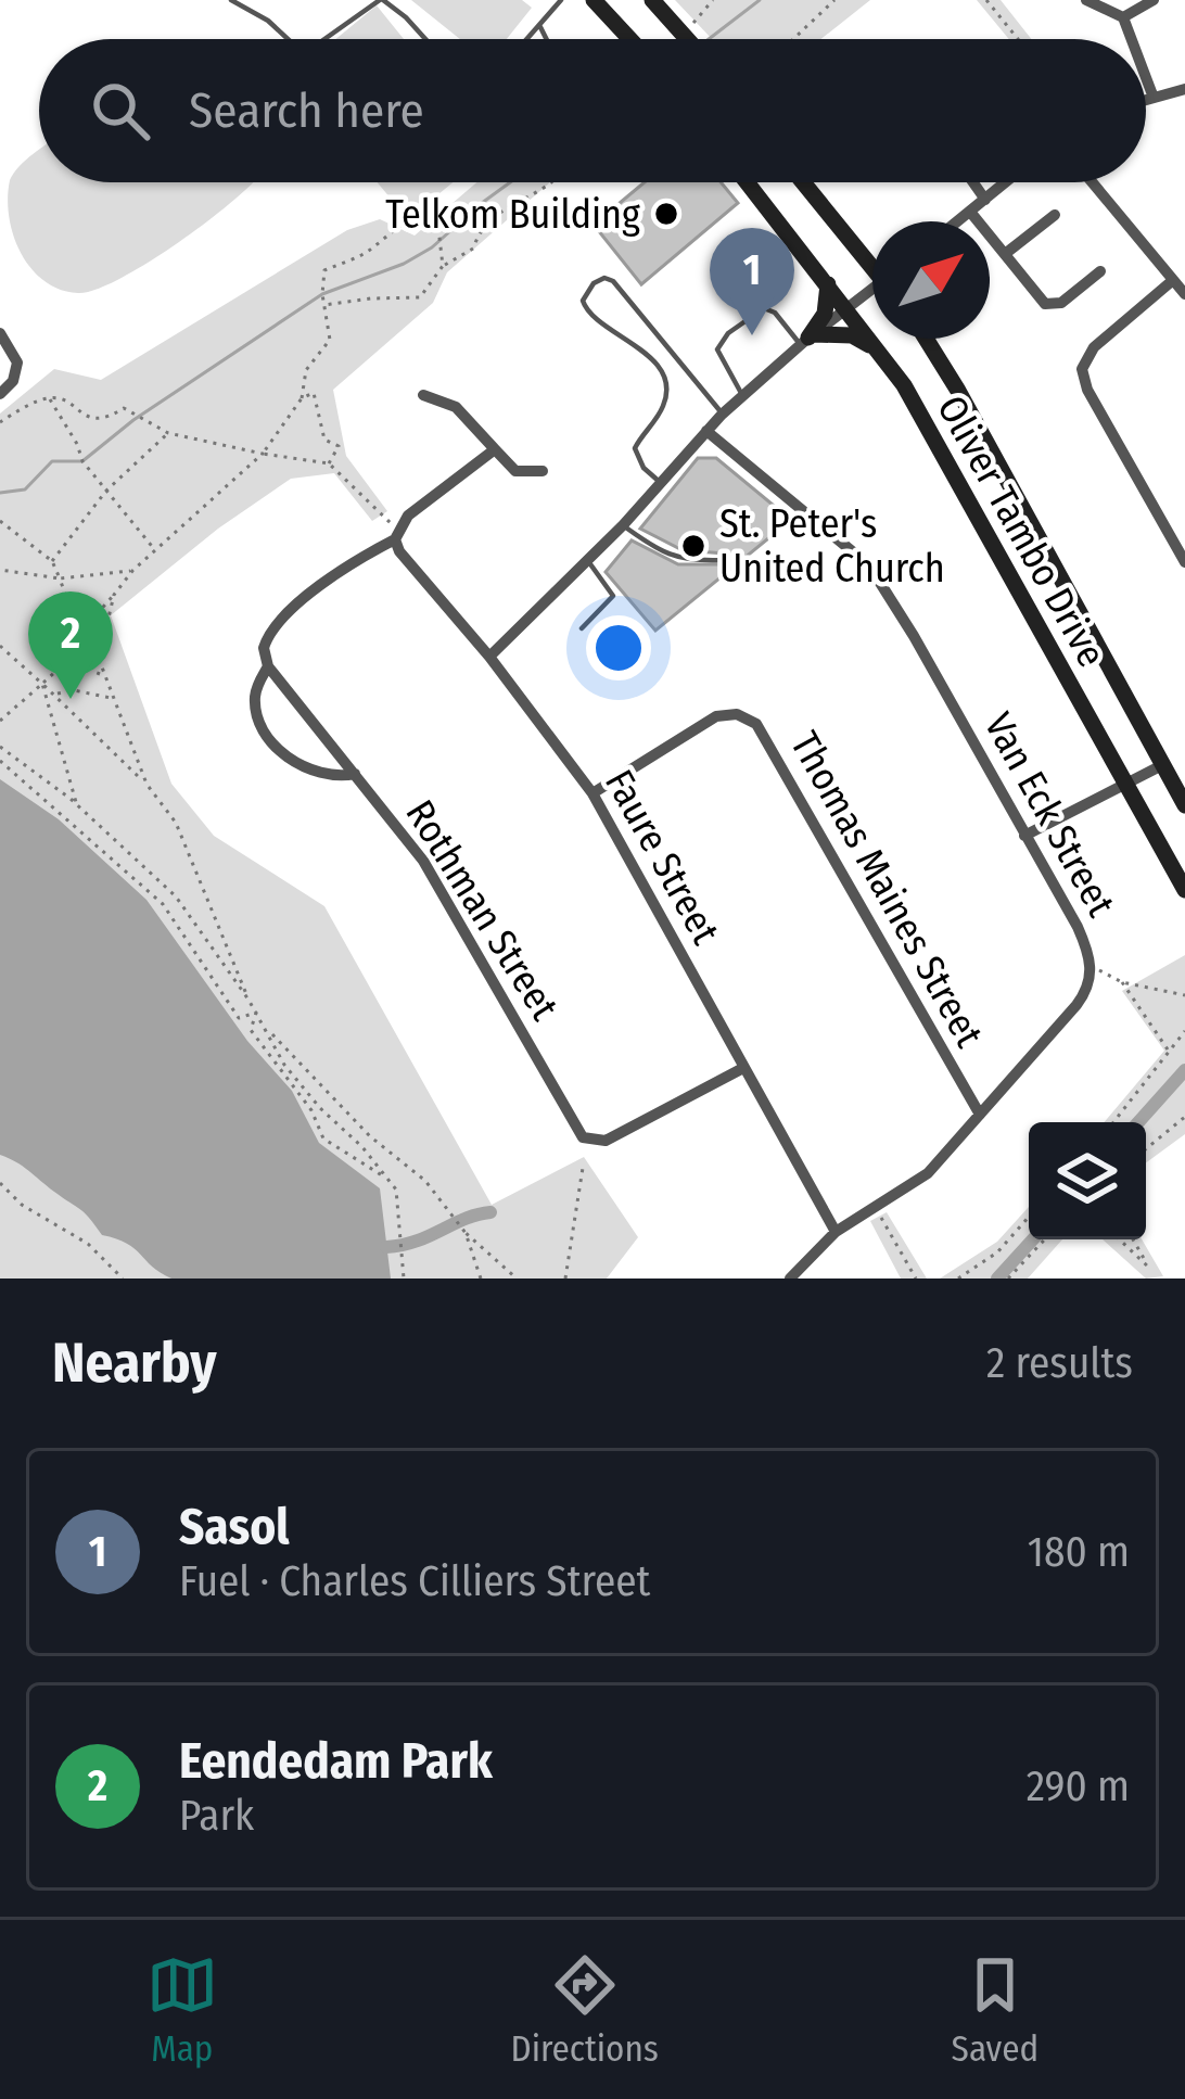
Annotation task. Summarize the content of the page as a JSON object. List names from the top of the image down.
{
  "streets": {
    "street": [
      "Oliver Tambo Drive",
      "Van Eck Street",
      "Faure Street",
      "Thomas Maines Street",
      "Rothman Street"
    ]
  },
  "crossings": [
    ["Van Eck Street", "Faure Street"],
    ["Van Eck Street", "Thomas Maines Street"],
    ["Faure Street", "Thomas Maines Street"],
    ["Faure Street", "Rothman Street"]
  ],
  "places": ["Telkom Building", "St. Peter's United Church"],
  "north": "top right",
  "page": {
    "search": "Search here",
    "pins": ["1", "2"],
    "heading": ["Nearby", "2 results"],
    "list": [
      {
        "mark": "1",
        "name": "Sasol",
        "note": "Fuel · Charles Cilliers Street",
        "value": "180 m"
      },
      {
        "mark": "2",
        "name": "Eendedam Park",
        "note": "Park",
        "value": "290 m"
      }
    ],
    "nav": ["Map", "Directions", "Saved"]
  }
}
